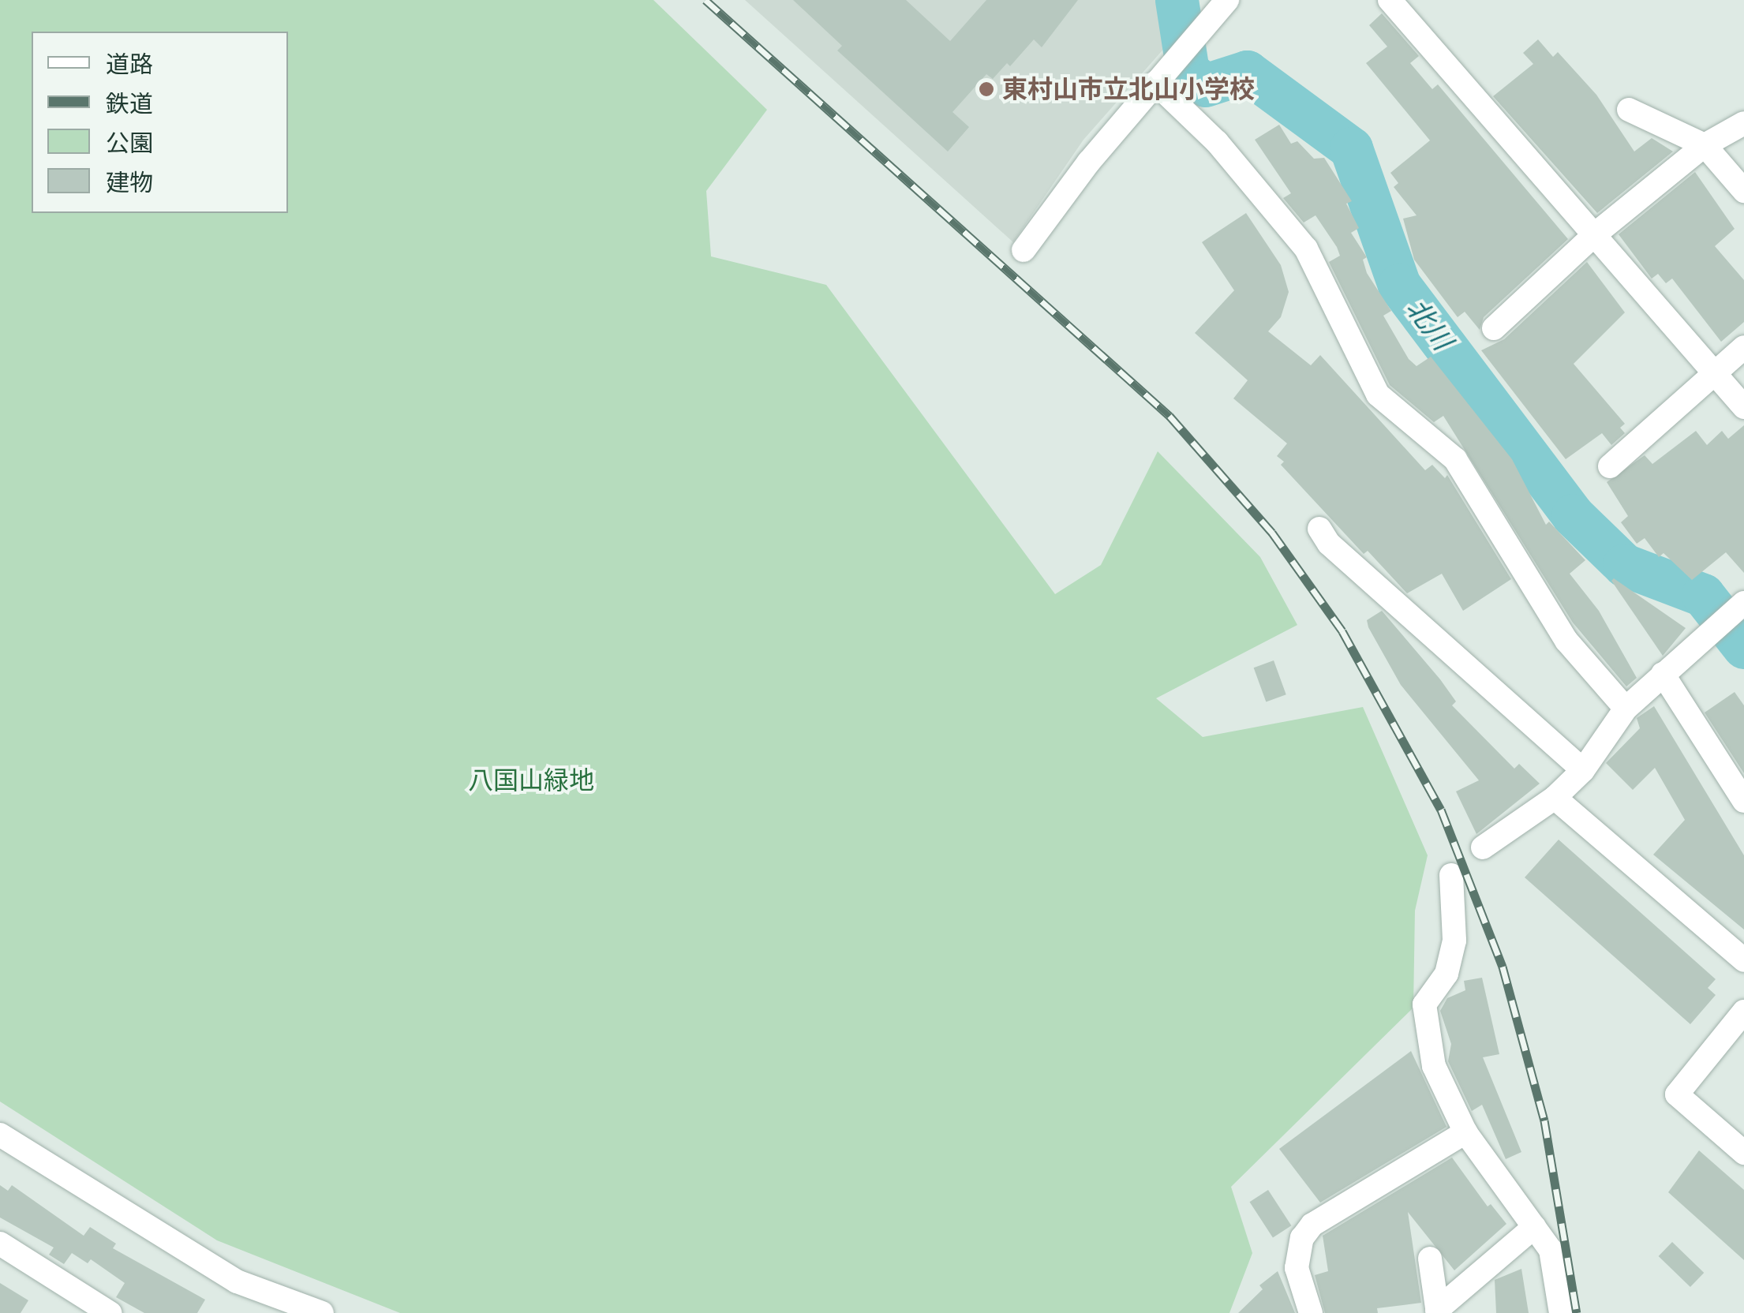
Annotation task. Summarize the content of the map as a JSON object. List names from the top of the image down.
{
  "water": ["北川"],
  "parks": ["八国山緑地"],
  "places": ["東村山市立北山小学校"],
  "legend": [
    "道路",
    "鉄道",
    "公園",
    "建物"
  ]
}
